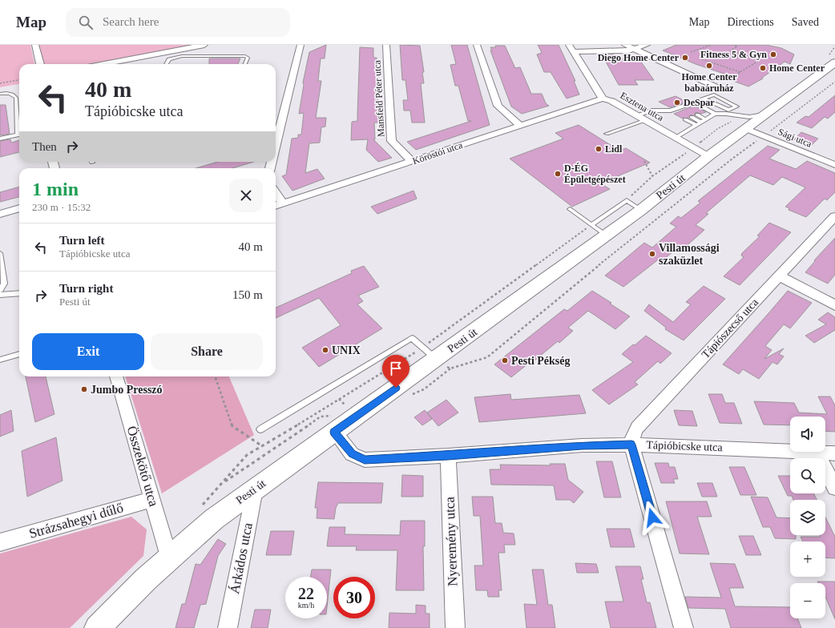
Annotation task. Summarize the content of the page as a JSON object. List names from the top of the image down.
{
  "streets": {
    "main road": ["Pesti út"],
    "street": [
      "Mansfeld Péter utca",
      "Esztena utca",
      "Sági utca",
      "Köröstói utca",
      "Tápiószecső utca",
      "Tápióbicske utca",
      "Összekötő utca",
      "Strázsahegyi dűlő",
      "Nyeremény utca",
      "Árkádos utca"
    ]
  },
  "crossings": [
    ["Mansfeld Péter utca", "Köröstói utca"],
    ["Esztena utca", "Köröstói utca"],
    ["Esztena utca", "Pesti út"],
    ["Sági utca", "Pesti út"],
    ["Pesti út", "Tápióbicske utca"],
    ["Pesti út", "Összekötő utca"],
    ["Pesti út", "Árkádos utca"],
    ["Tápiószecső utca", "Tápióbicske utca"],
    ["Tápióbicske utca", "Nyeremény utca"],
    ["Összekötő utca", "Strázsahegyi dűlő"]
  ],
  "places": [
    "Fitness 5 & Gyn",
    "Diego Home Center",
    "Home Center babaáruház",
    "Home Center",
    "DeSpar",
    "Lidl",
    "D-ÉG Épületgépészet",
    "Villamossági szaküzlet",
    "UNIX",
    "Pesti Pékség",
    "Jumbo Presszó"
  ],
  "page": {
    "header": "Map",
    "search": "Search here",
    "nav": ["Map", "Directions", "Saved"],
    "turn": ["40 m", "Tápióbicske utca"],
    "then": "Then",
    "heading": ["1 min", "230 m · 15:32"],
    "list": [
      {
        "name": "Turn left",
        "note": "Tápióbicske utca",
        "value": "40 m"
      },
      {
        "name": "Turn right",
        "note": "Pesti út",
        "value": "150 m"
      }
    ],
    "buttons": ["Exit", "Share"],
    "map_buttons": ["+", "−"],
    "speed": "22 km/h",
    "limit": "30"
  }
}
